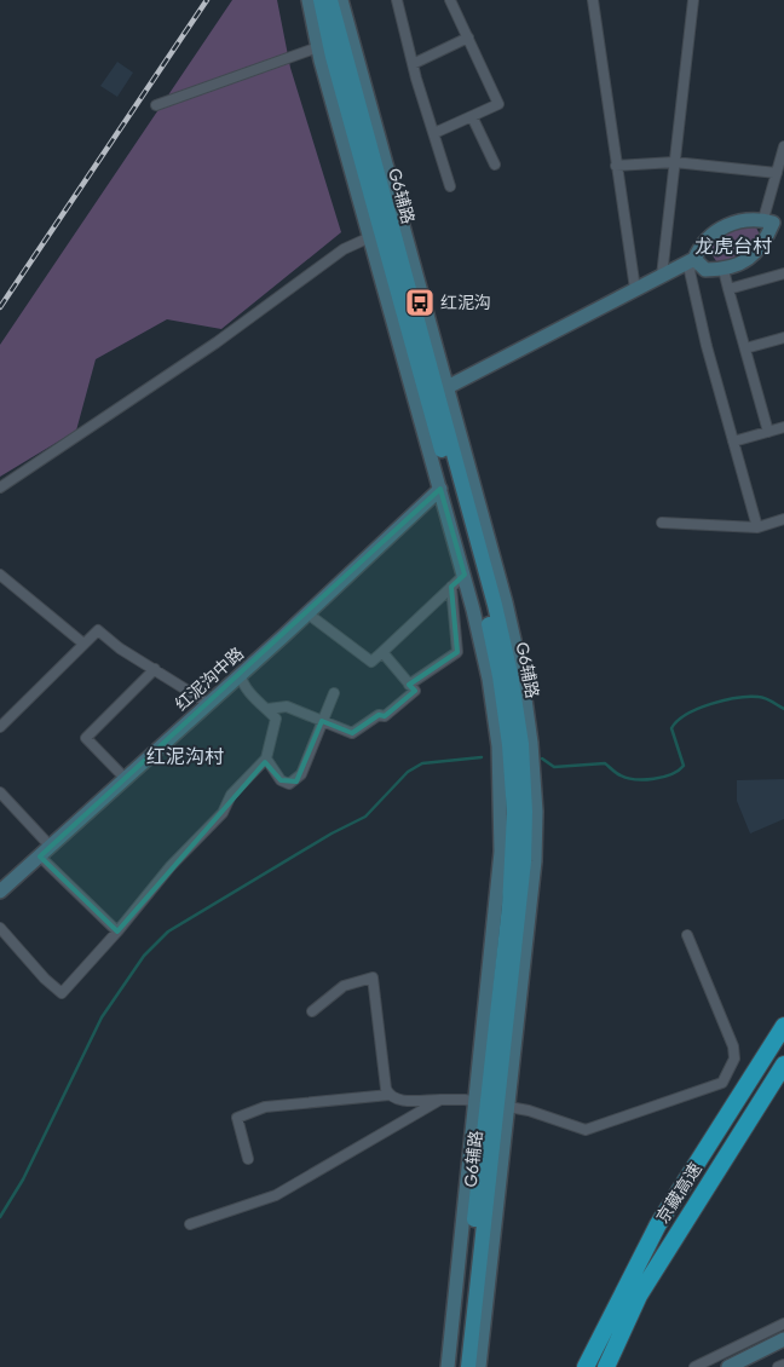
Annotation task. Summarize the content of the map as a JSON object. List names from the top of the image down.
{
  "streets": {
    "highway": ["京藏高速"],
    "main road": ["G6辅路"],
    "street": ["红泥沟中路"]
  },
  "crossings": [
    ["G6辅路", "红泥沟中路"]
  ],
  "districts": ["龙虎台村", "红泥沟村"],
  "places": {
    "bus stop": ["红泥沟"]
  }
}
